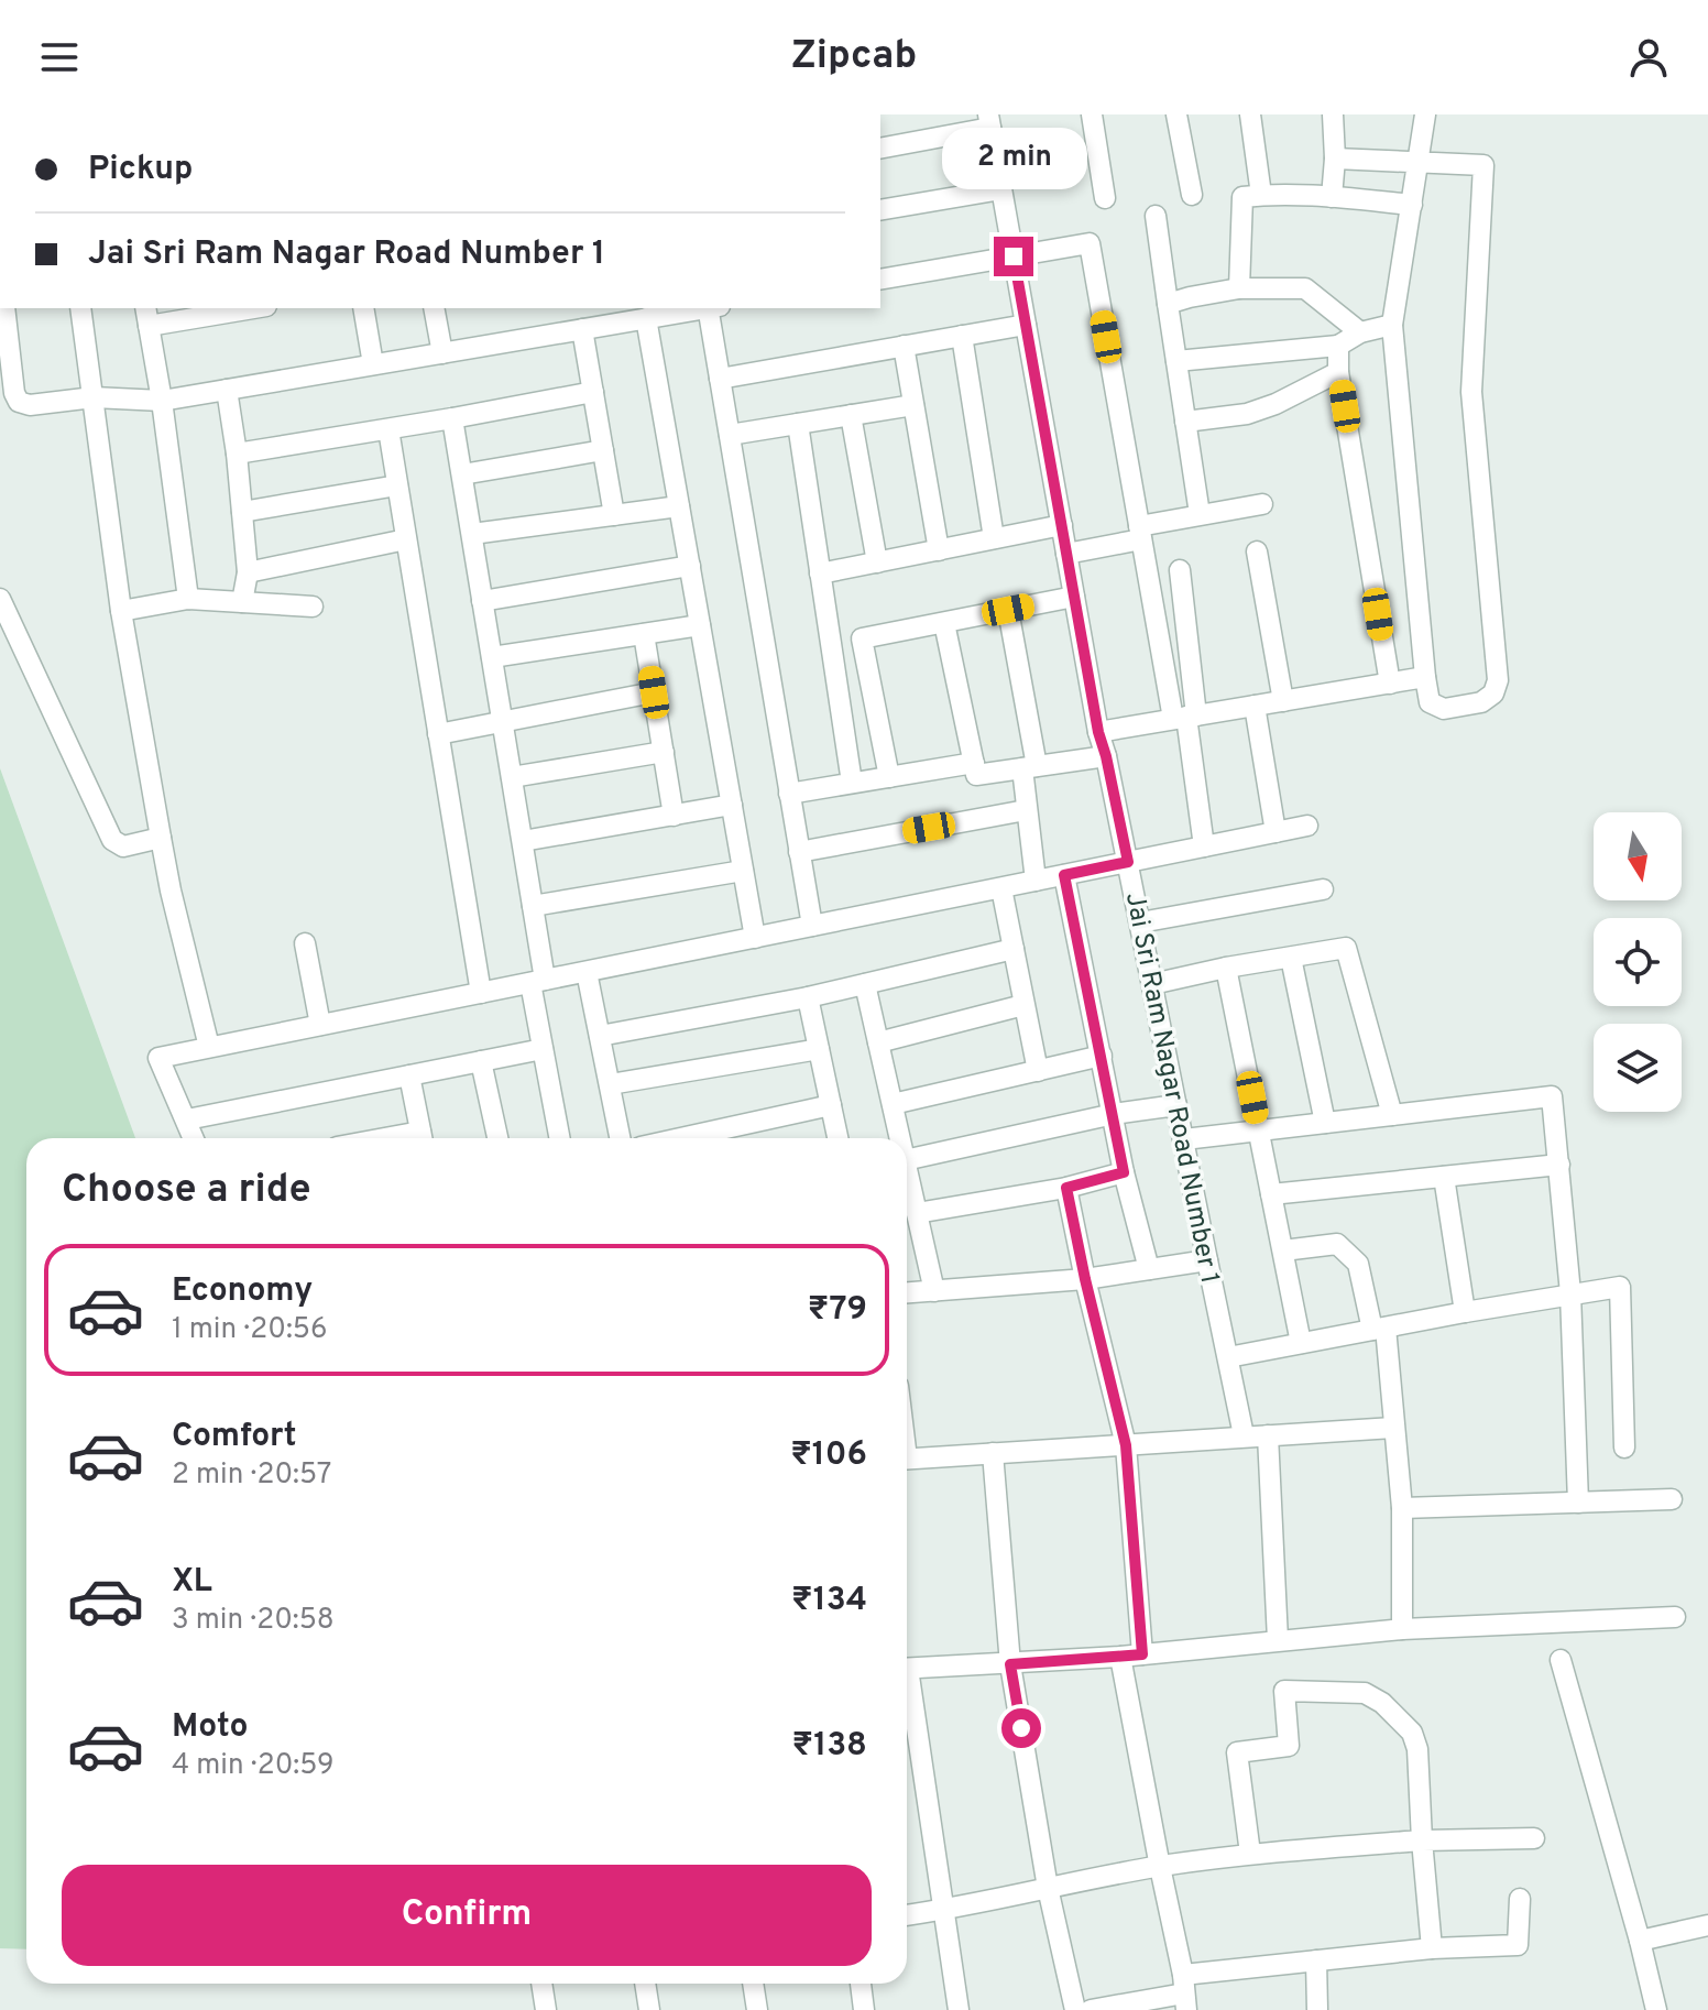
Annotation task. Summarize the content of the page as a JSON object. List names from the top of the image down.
{
  "streets": {
    "street": ["Jai Sri Ram Nagar Road Number 1"]
  },
  "north": "bottom",
  "page": {
    "header": "Zipcab",
    "banner": ["Pickup", "Jai Sri Ram Nagar Road Number 1"],
    "bubble": "2 min",
    "heading": "Choose a ride",
    "list": [
      {
        "name": "Economy",
        "note": "1 min · 20:56",
        "value": "₹79"
      },
      {
        "name": "Comfort",
        "note": "2 min · 20:57",
        "value": "₹106"
      },
      {
        "name": "XL",
        "note": "3 min · 20:58",
        "value": "₹134"
      },
      {
        "name": "Moto",
        "note": "4 min · 20:59",
        "value": "₹138"
      }
    ],
    "buttons": "Confirm"
  }
}
